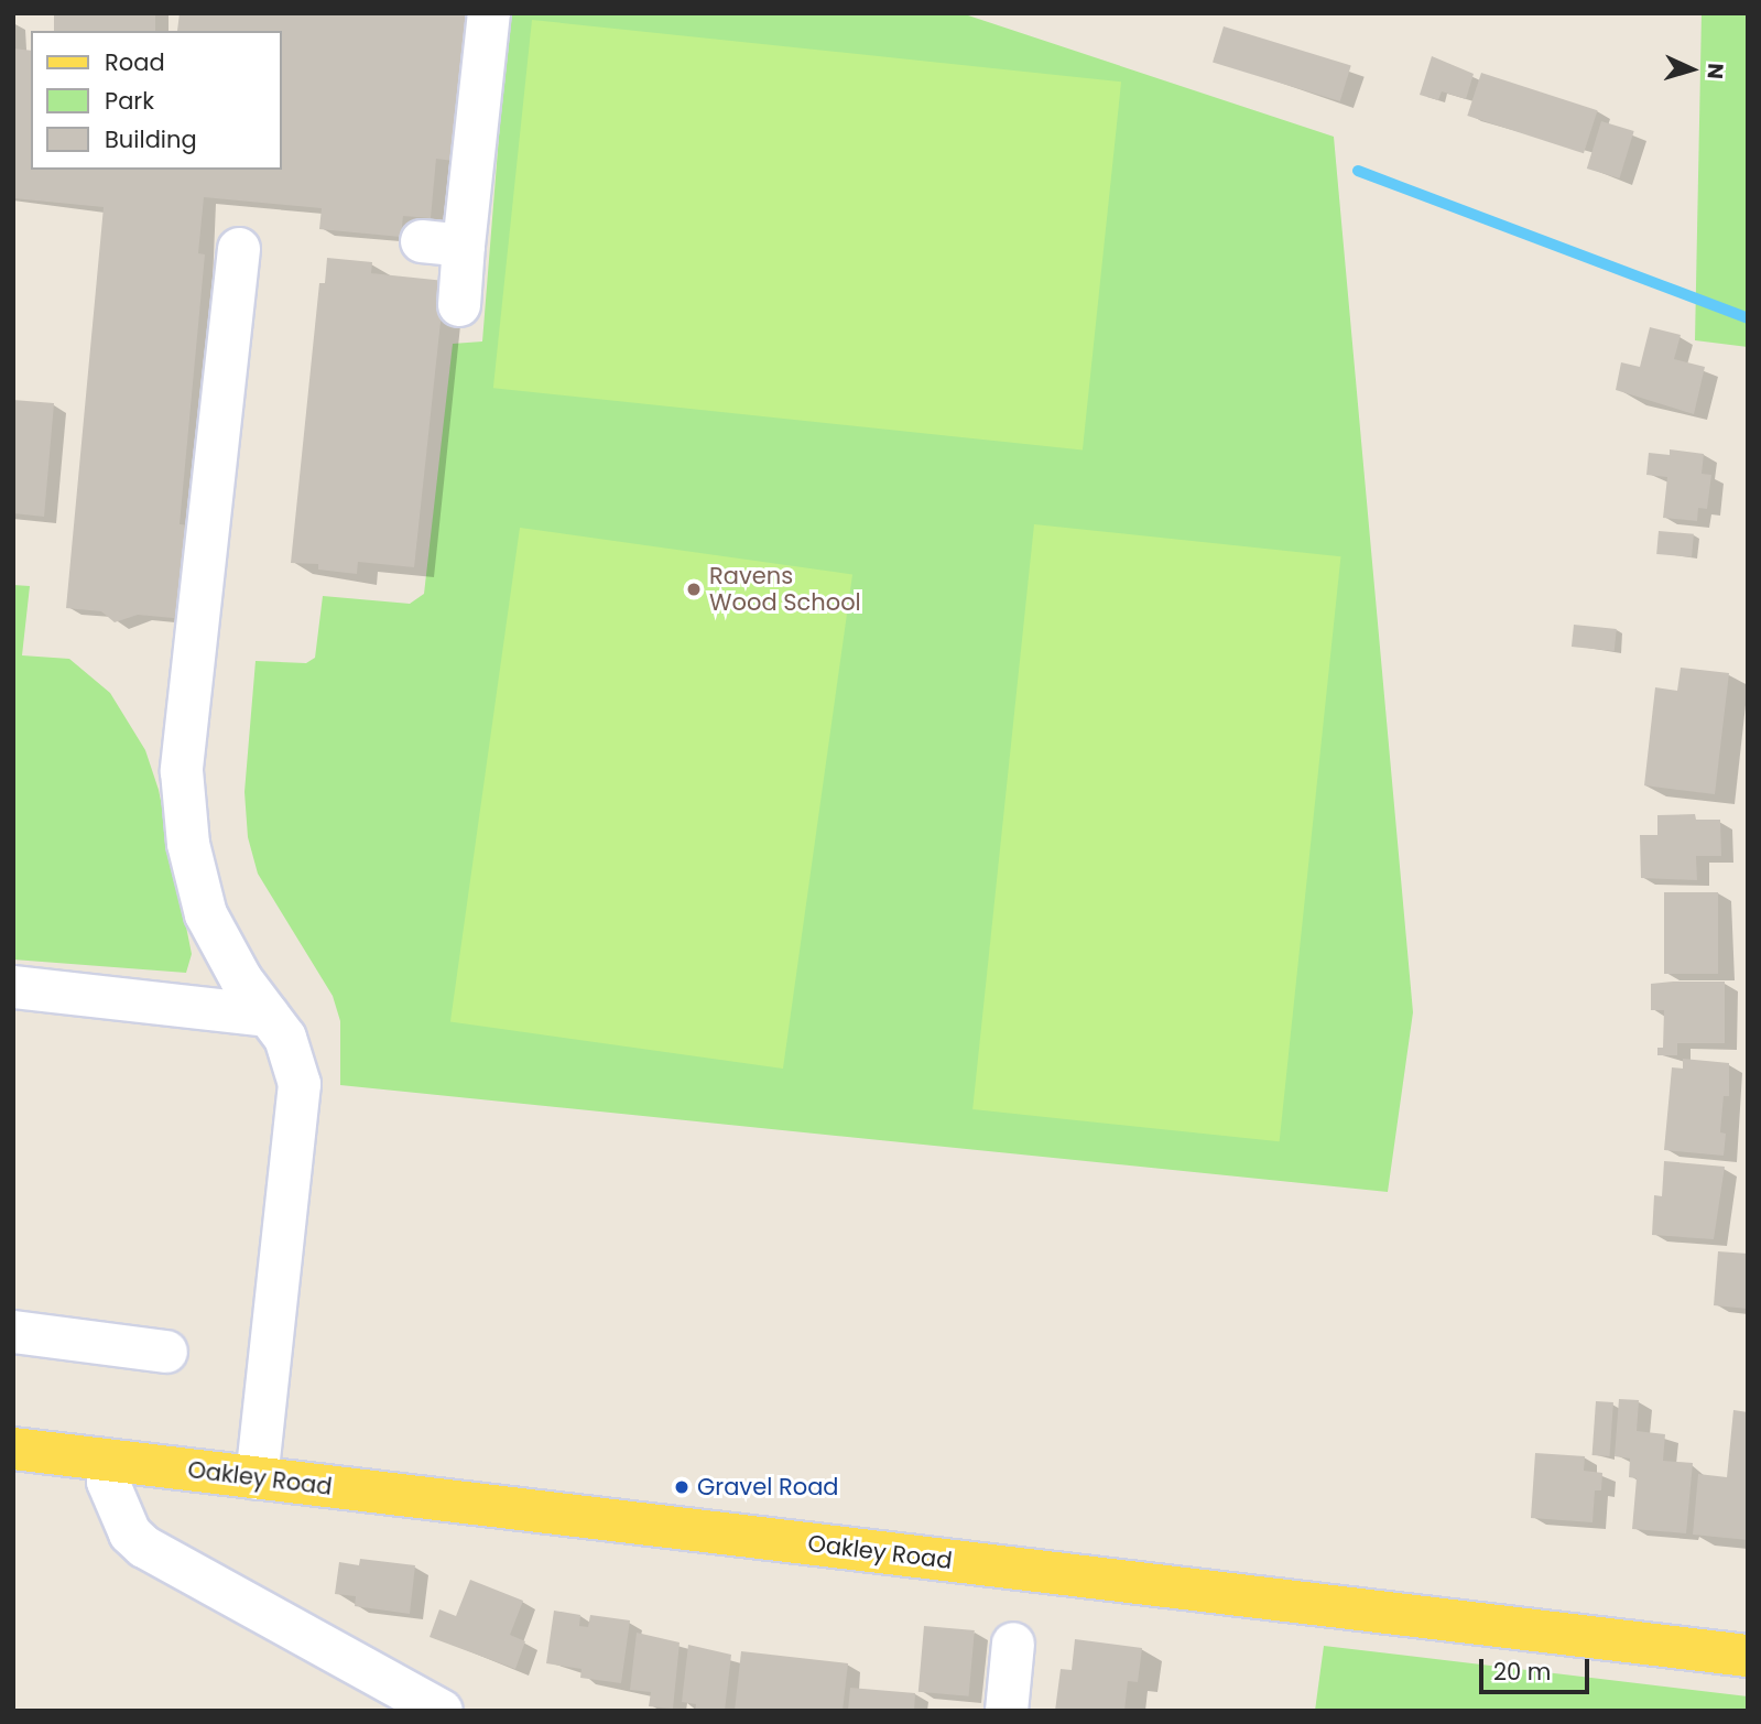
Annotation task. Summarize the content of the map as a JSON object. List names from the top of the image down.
{
  "streets": {
    "main road": ["Oakley Road"]
  },
  "places": ["Ravens Wood School", "Gravel Road"],
  "legend": ["Road", "Park", "Building"],
  "scale_bar": "20 m",
  "north": "right"
}
